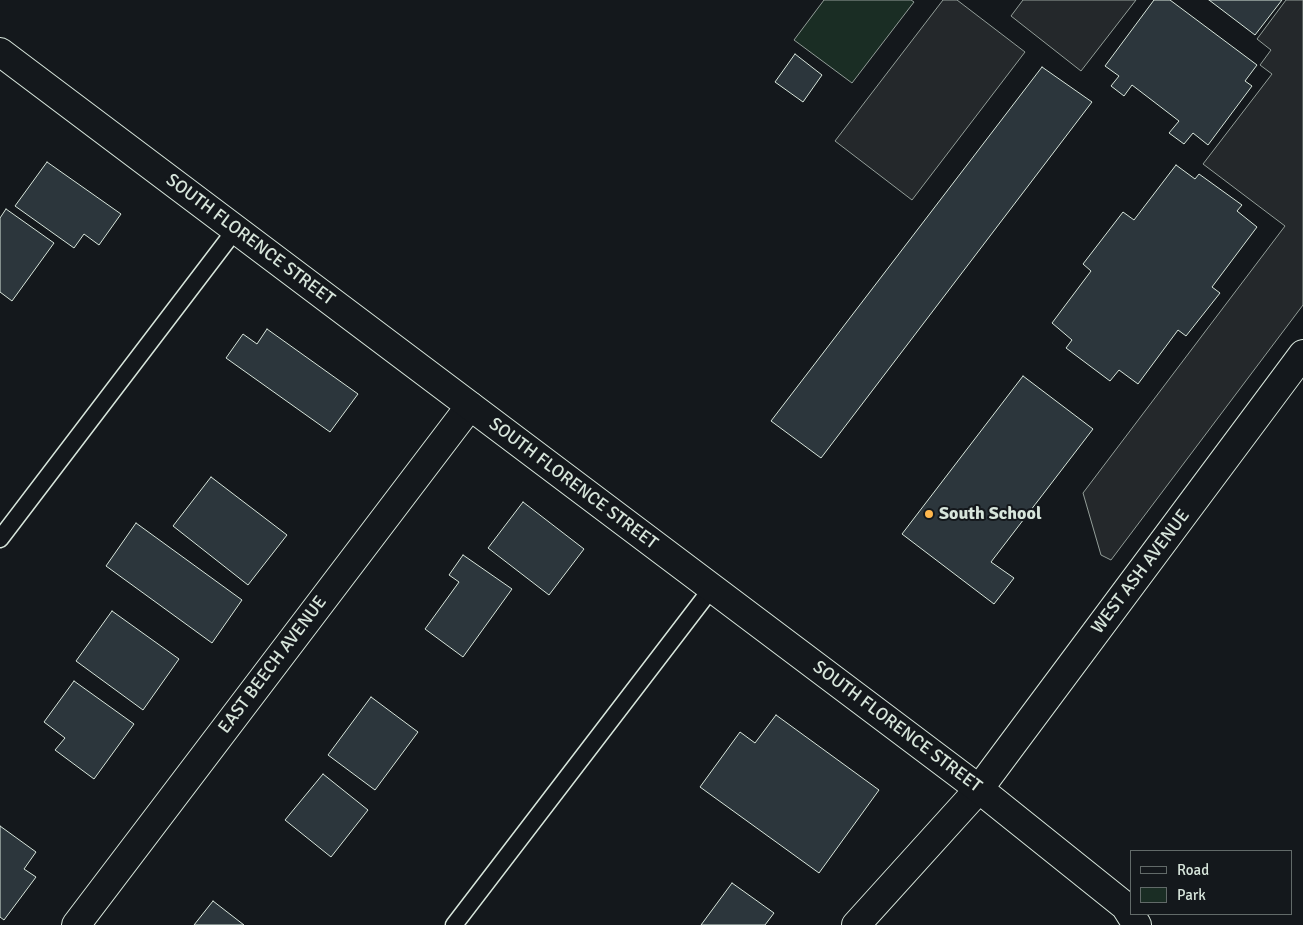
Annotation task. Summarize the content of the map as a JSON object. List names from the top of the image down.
{
  "streets": {
    "street": ["SOUTH FLORENCE STREET", "WEST ASH AVENUE", "EAST BEECH AVENUE"]
  },
  "crossings": [
    ["SOUTH FLORENCE STREET", "WEST ASH AVENUE"],
    ["SOUTH FLORENCE STREET", "EAST BEECH AVENUE"]
  ],
  "places": ["South School"],
  "legend": ["Road", "Park"]
}
